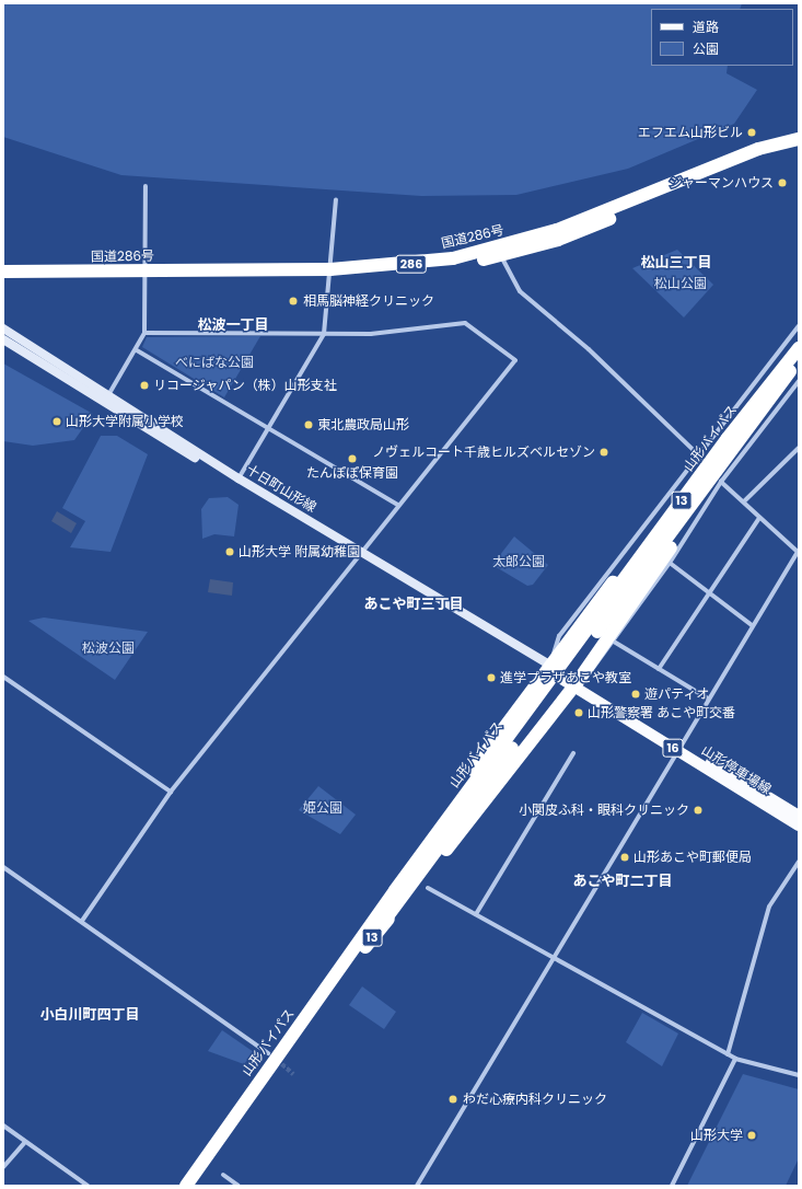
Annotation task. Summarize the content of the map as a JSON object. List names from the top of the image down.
{
  "streets": {
    "highway": [
      "国道286号",
      "286",
      "山形バイパス",
      "13"
    ],
    "main road": ["十日町山形線", "16", "山形停車場線"]
  },
  "crossings": [
    ["十日町山形線", "山形停車場線"]
  ],
  "districts": [
    "松山三丁目",
    "松波一丁目",
    "あこや町三丁目",
    "あこや町二丁目",
    "小白川町四丁目"
  ],
  "parks": [
    "松山公園",
    "べにばな公園",
    "太郎公園",
    "松波公園",
    "姫公園"
  ],
  "places": [
    "エフエム山形ビル",
    "ジャーマンハウス",
    "相馬脳神経クリニック",
    "リコージャパン（株）山形支社",
    "山形大学附属小学校",
    "東北農政局山形",
    "ノヴェルコート千歳ヒルズベルセゾン",
    "たんぽぽ保育園",
    "山形大学 附属幼稚園",
    "進学プラザあこや教室",
    "遊パティオ",
    "山形警察署 あこや町交番",
    "小関皮ふ科・眼科クリニック",
    "山形あこや町郵便局",
    "わだ心療内科クリニック",
    "山形大学"
  ],
  "legend": ["道路", "公園"]
}
